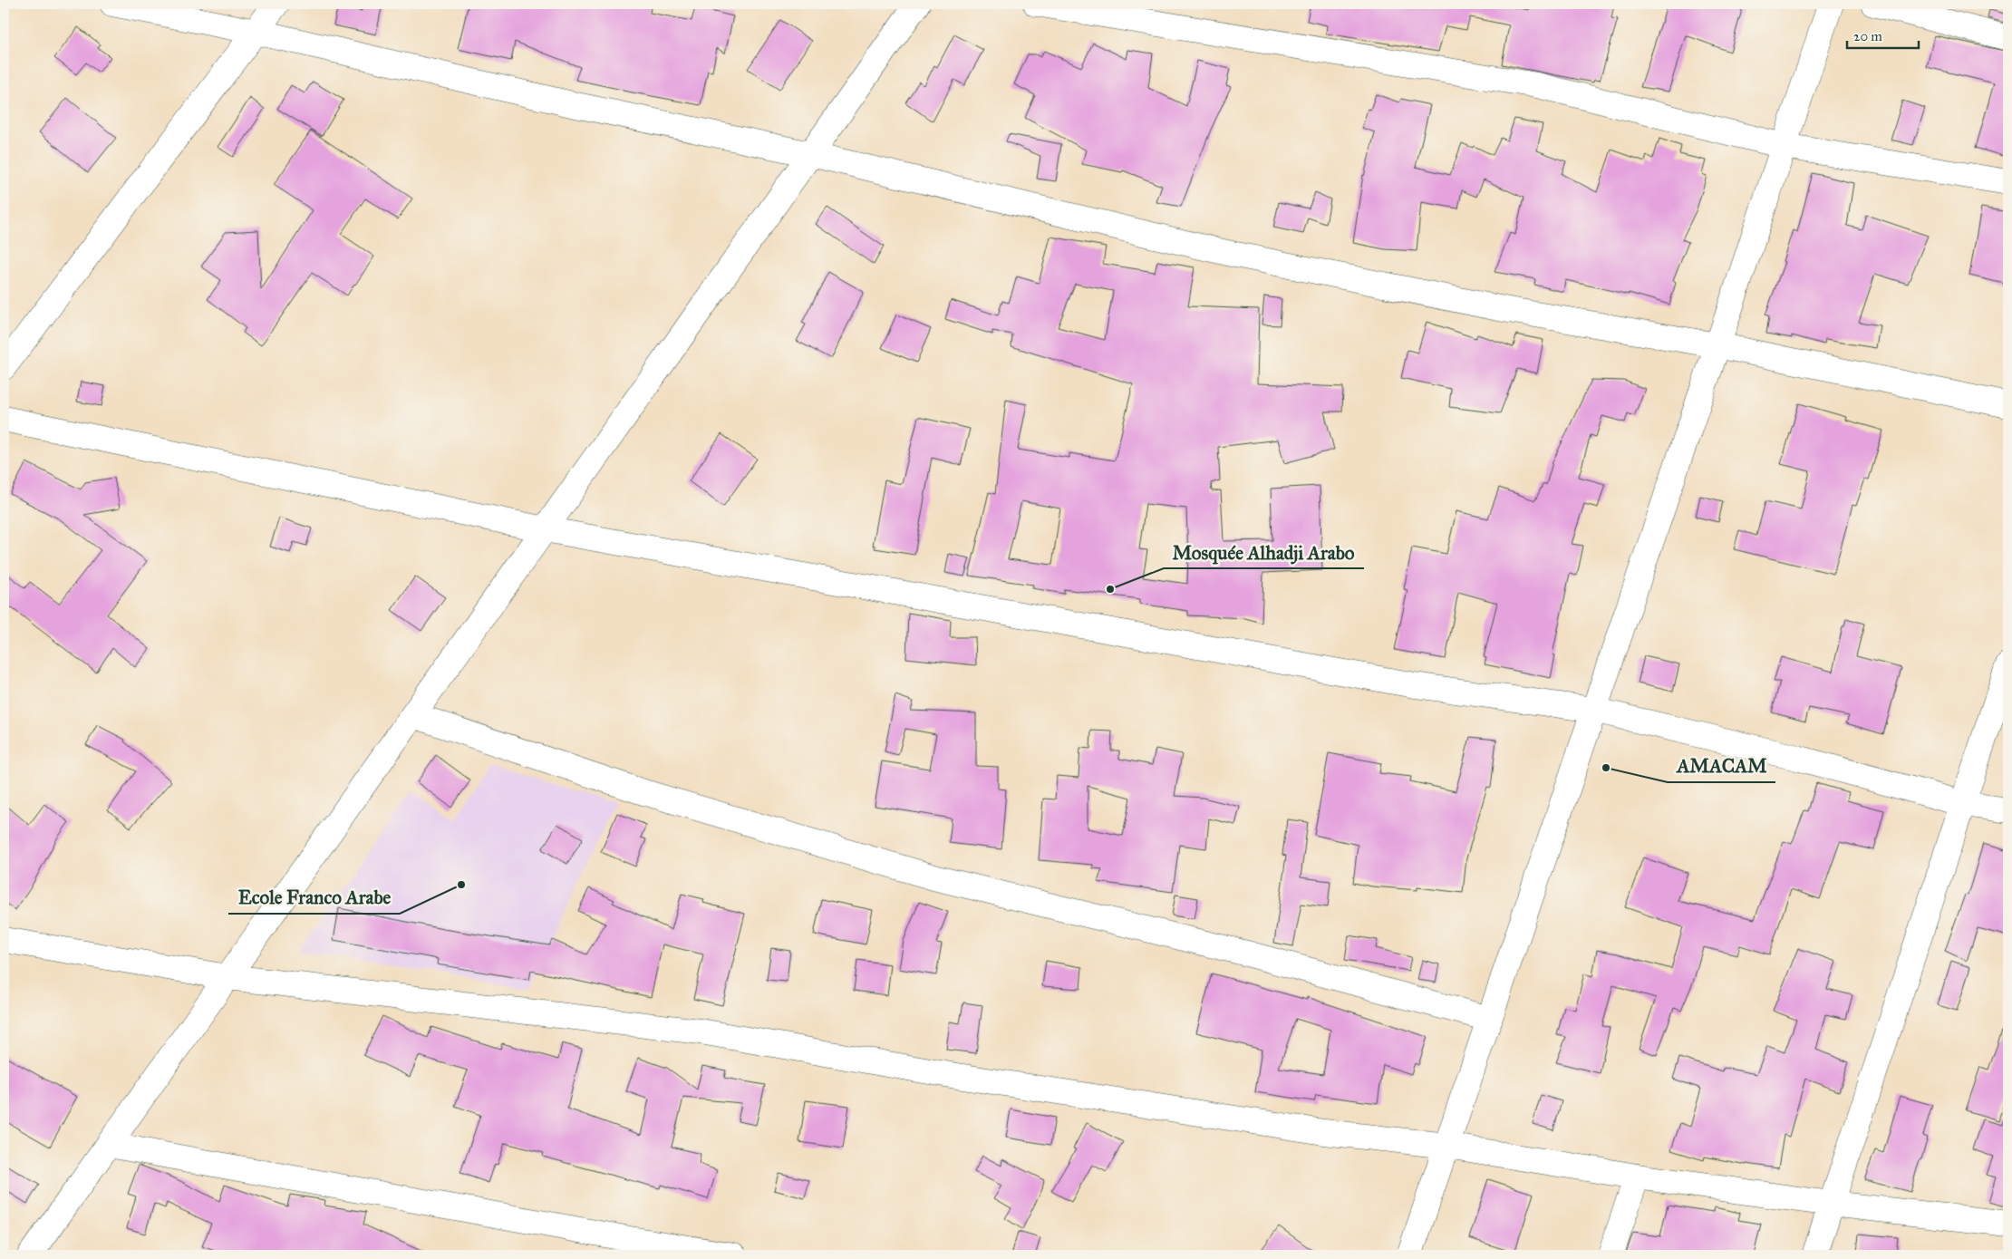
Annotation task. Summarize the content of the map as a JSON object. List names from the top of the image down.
{
  "places": ["Mosquée Alhadji Arabo", "AMACAM", "Ecole Franco Arabe"],
  "scale_bar": "20 m"
}
